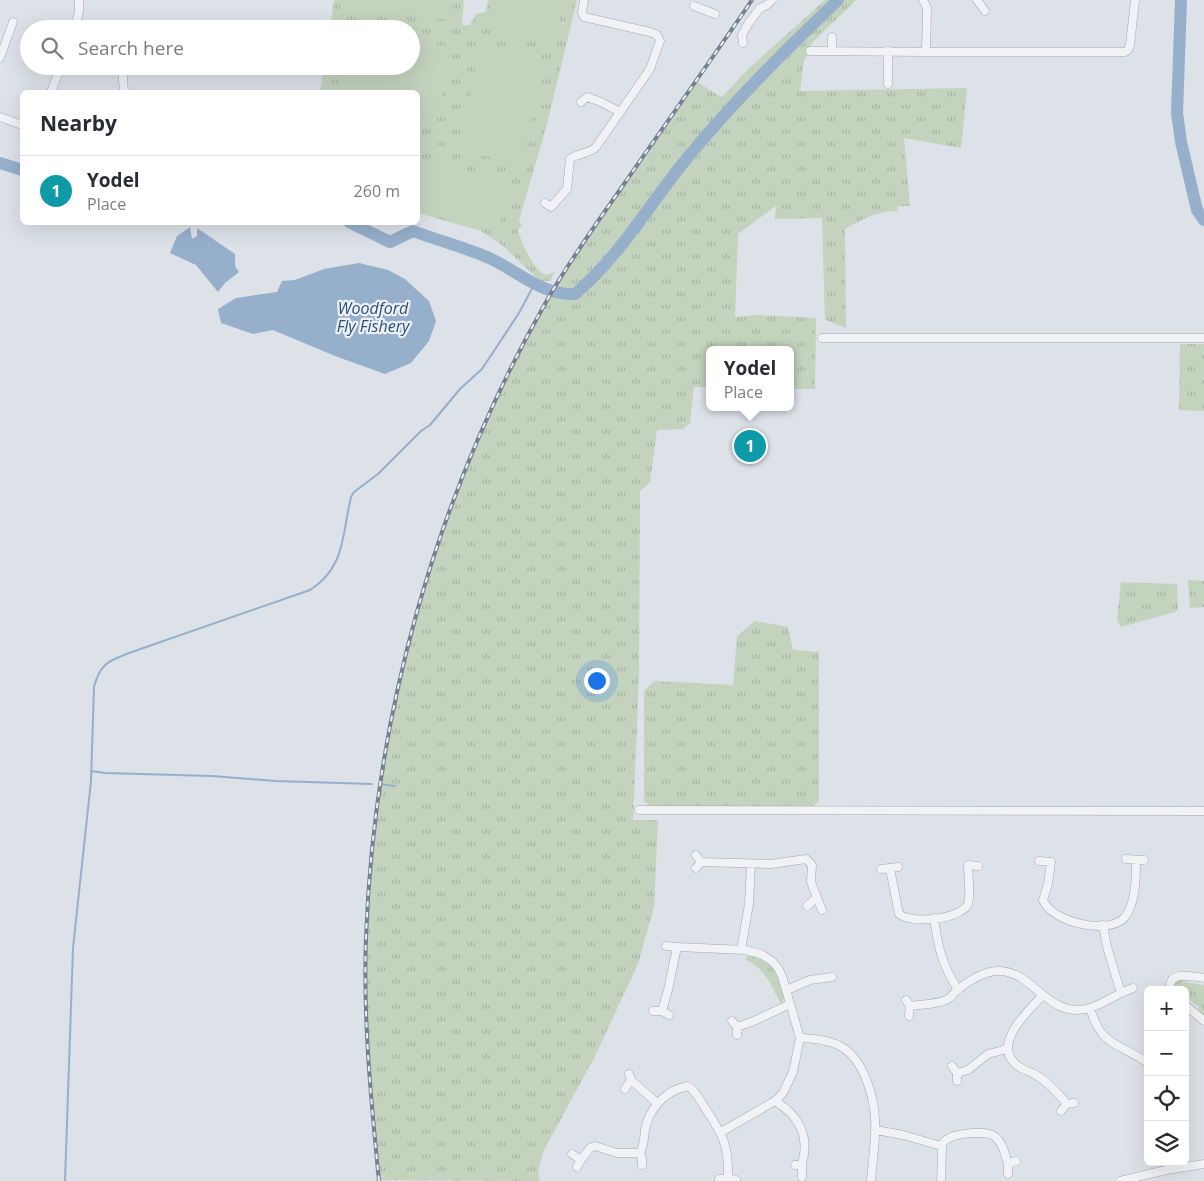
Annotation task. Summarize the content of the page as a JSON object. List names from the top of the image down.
{
  "water": ["Woodford Fly Fishery"],
  "page": {
    "search": "Search here",
    "heading": "Nearby",
    "list": [
      {
        "mark": "1",
        "name": "Yodel",
        "note": "Place",
        "value": "260 m"
      }
    ],
    "popup": ["Yodel", "Place"],
    "pins": "1",
    "map_buttons": ["+", "−"]
  }
}
